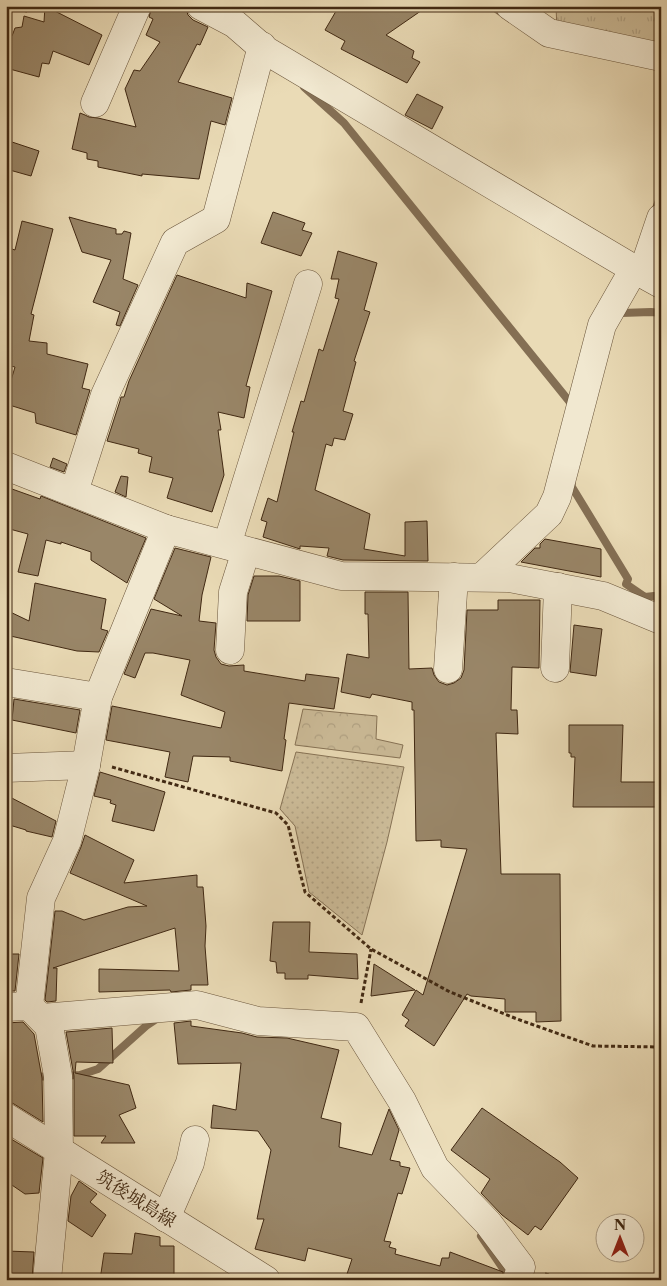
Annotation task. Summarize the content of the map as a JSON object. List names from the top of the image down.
{
  "streets": {
    "street": ["筑後城島線"]
  },
  "north": "top"
}
